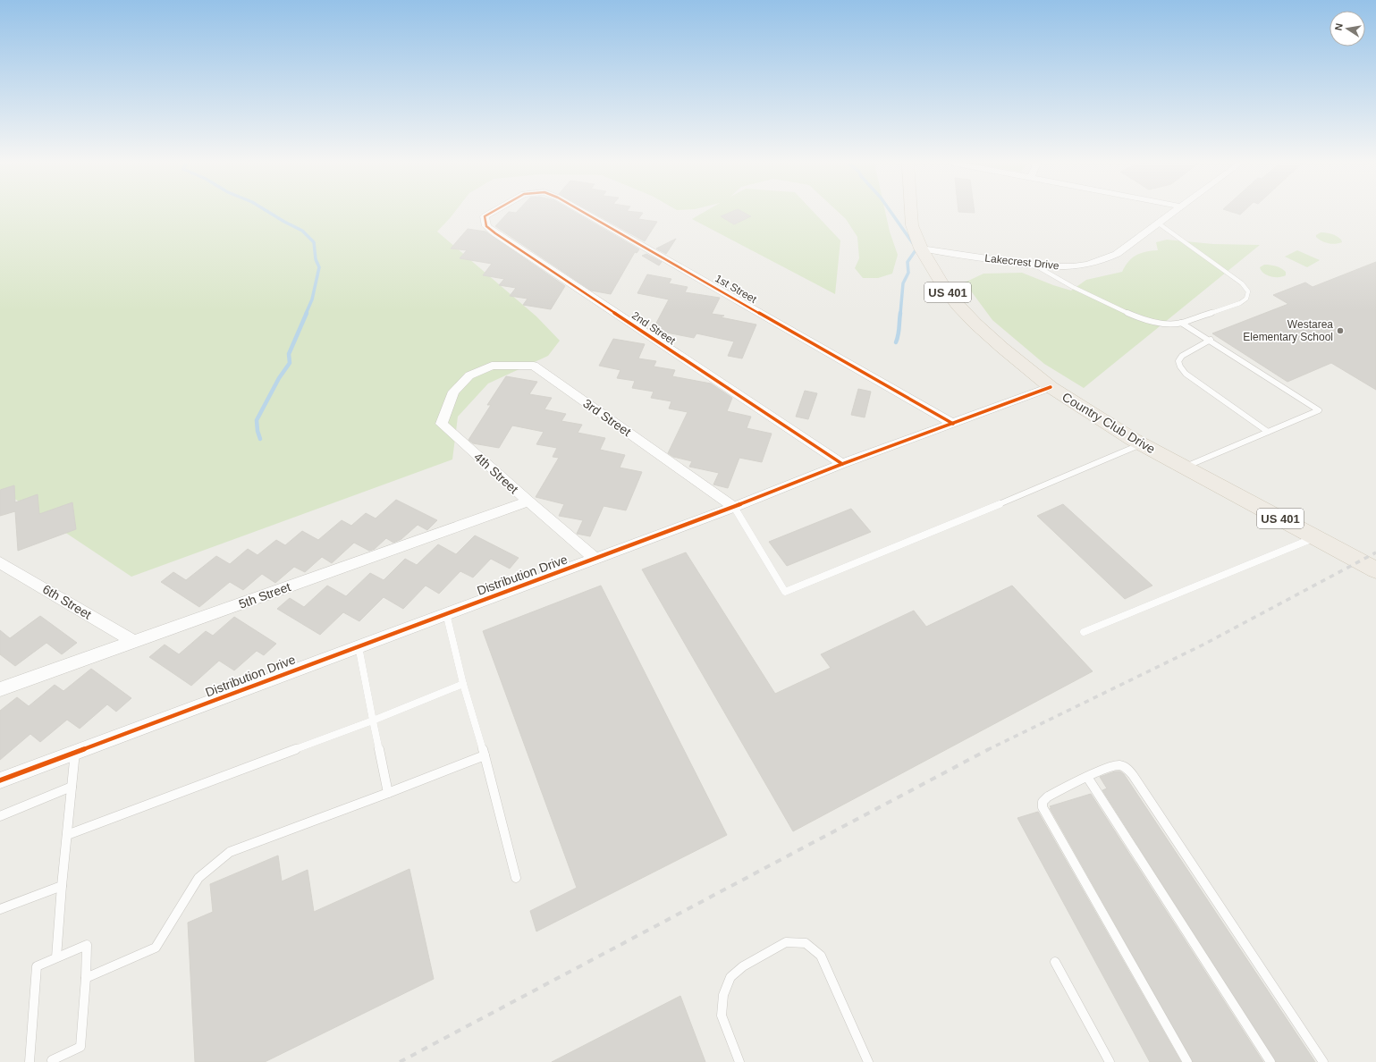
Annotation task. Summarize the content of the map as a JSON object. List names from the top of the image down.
{
  "streets": {
    "main road": ["US 401", "Country Club Drive"],
    "street": [
      "Lakecrest Drive",
      "1st Street",
      "2nd Street",
      "3rd Street",
      "4th Street",
      "Distribution Drive",
      "5th Street",
      "6th Street"
    ]
  },
  "crossings": [
    ["Lakecrest Drive", "Country Club Drive"],
    ["1st Street", "Distribution Drive"],
    ["2nd Street", "Distribution Drive"],
    ["3rd Street", "4th Street"],
    ["3rd Street", "Distribution Drive"],
    ["Country Club Drive", "Distribution Drive"],
    ["4th Street", "Distribution Drive"],
    ["4th Street", "5th Street"],
    ["5th Street", "6th Street"]
  ],
  "places": ["Westarea Elementary School"],
  "north": "left"
}
